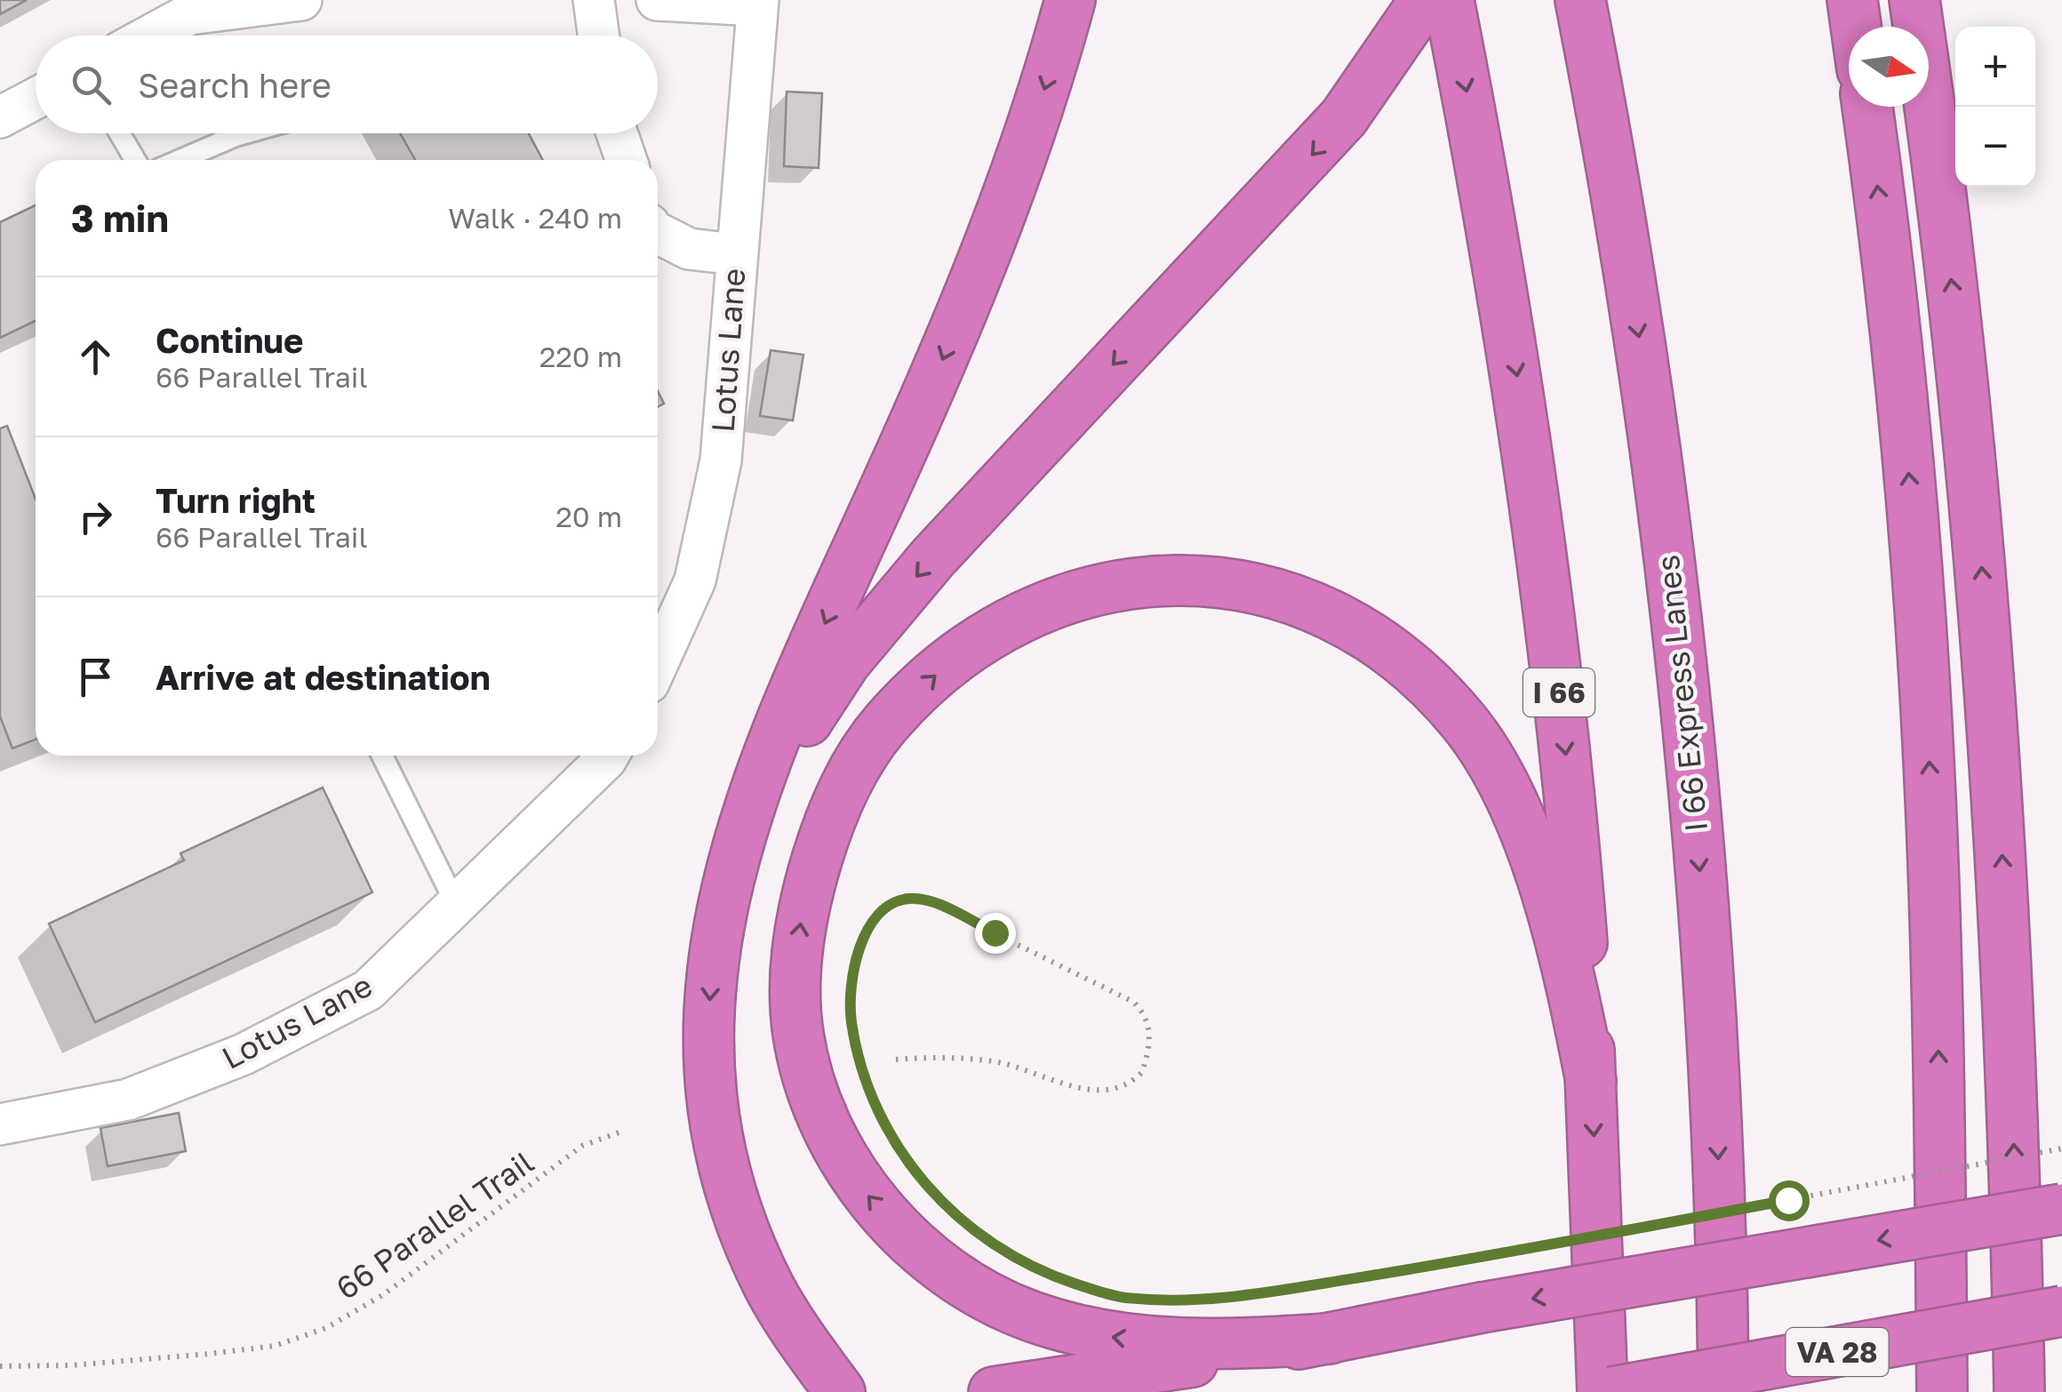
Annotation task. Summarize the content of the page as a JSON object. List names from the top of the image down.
{
  "streets": {
    "highway": ["I 66", "I 66 Express Lanes", "VA 28"],
    "street": ["Lotus Lane"],
    "path": ["66 Parallel Trail"]
  },
  "north": "right",
  "page": {
    "map_buttons": ["+", "−"],
    "search": "Search here",
    "heading": ["3 min", "Walk · 240 m"],
    "list": [
      ["Continue", "66 Parallel Trail", "220 m"],
      ["Turn right", "66 Parallel Trail", "20 m"],
      "Arrive at destination"
    ]
  }
}
